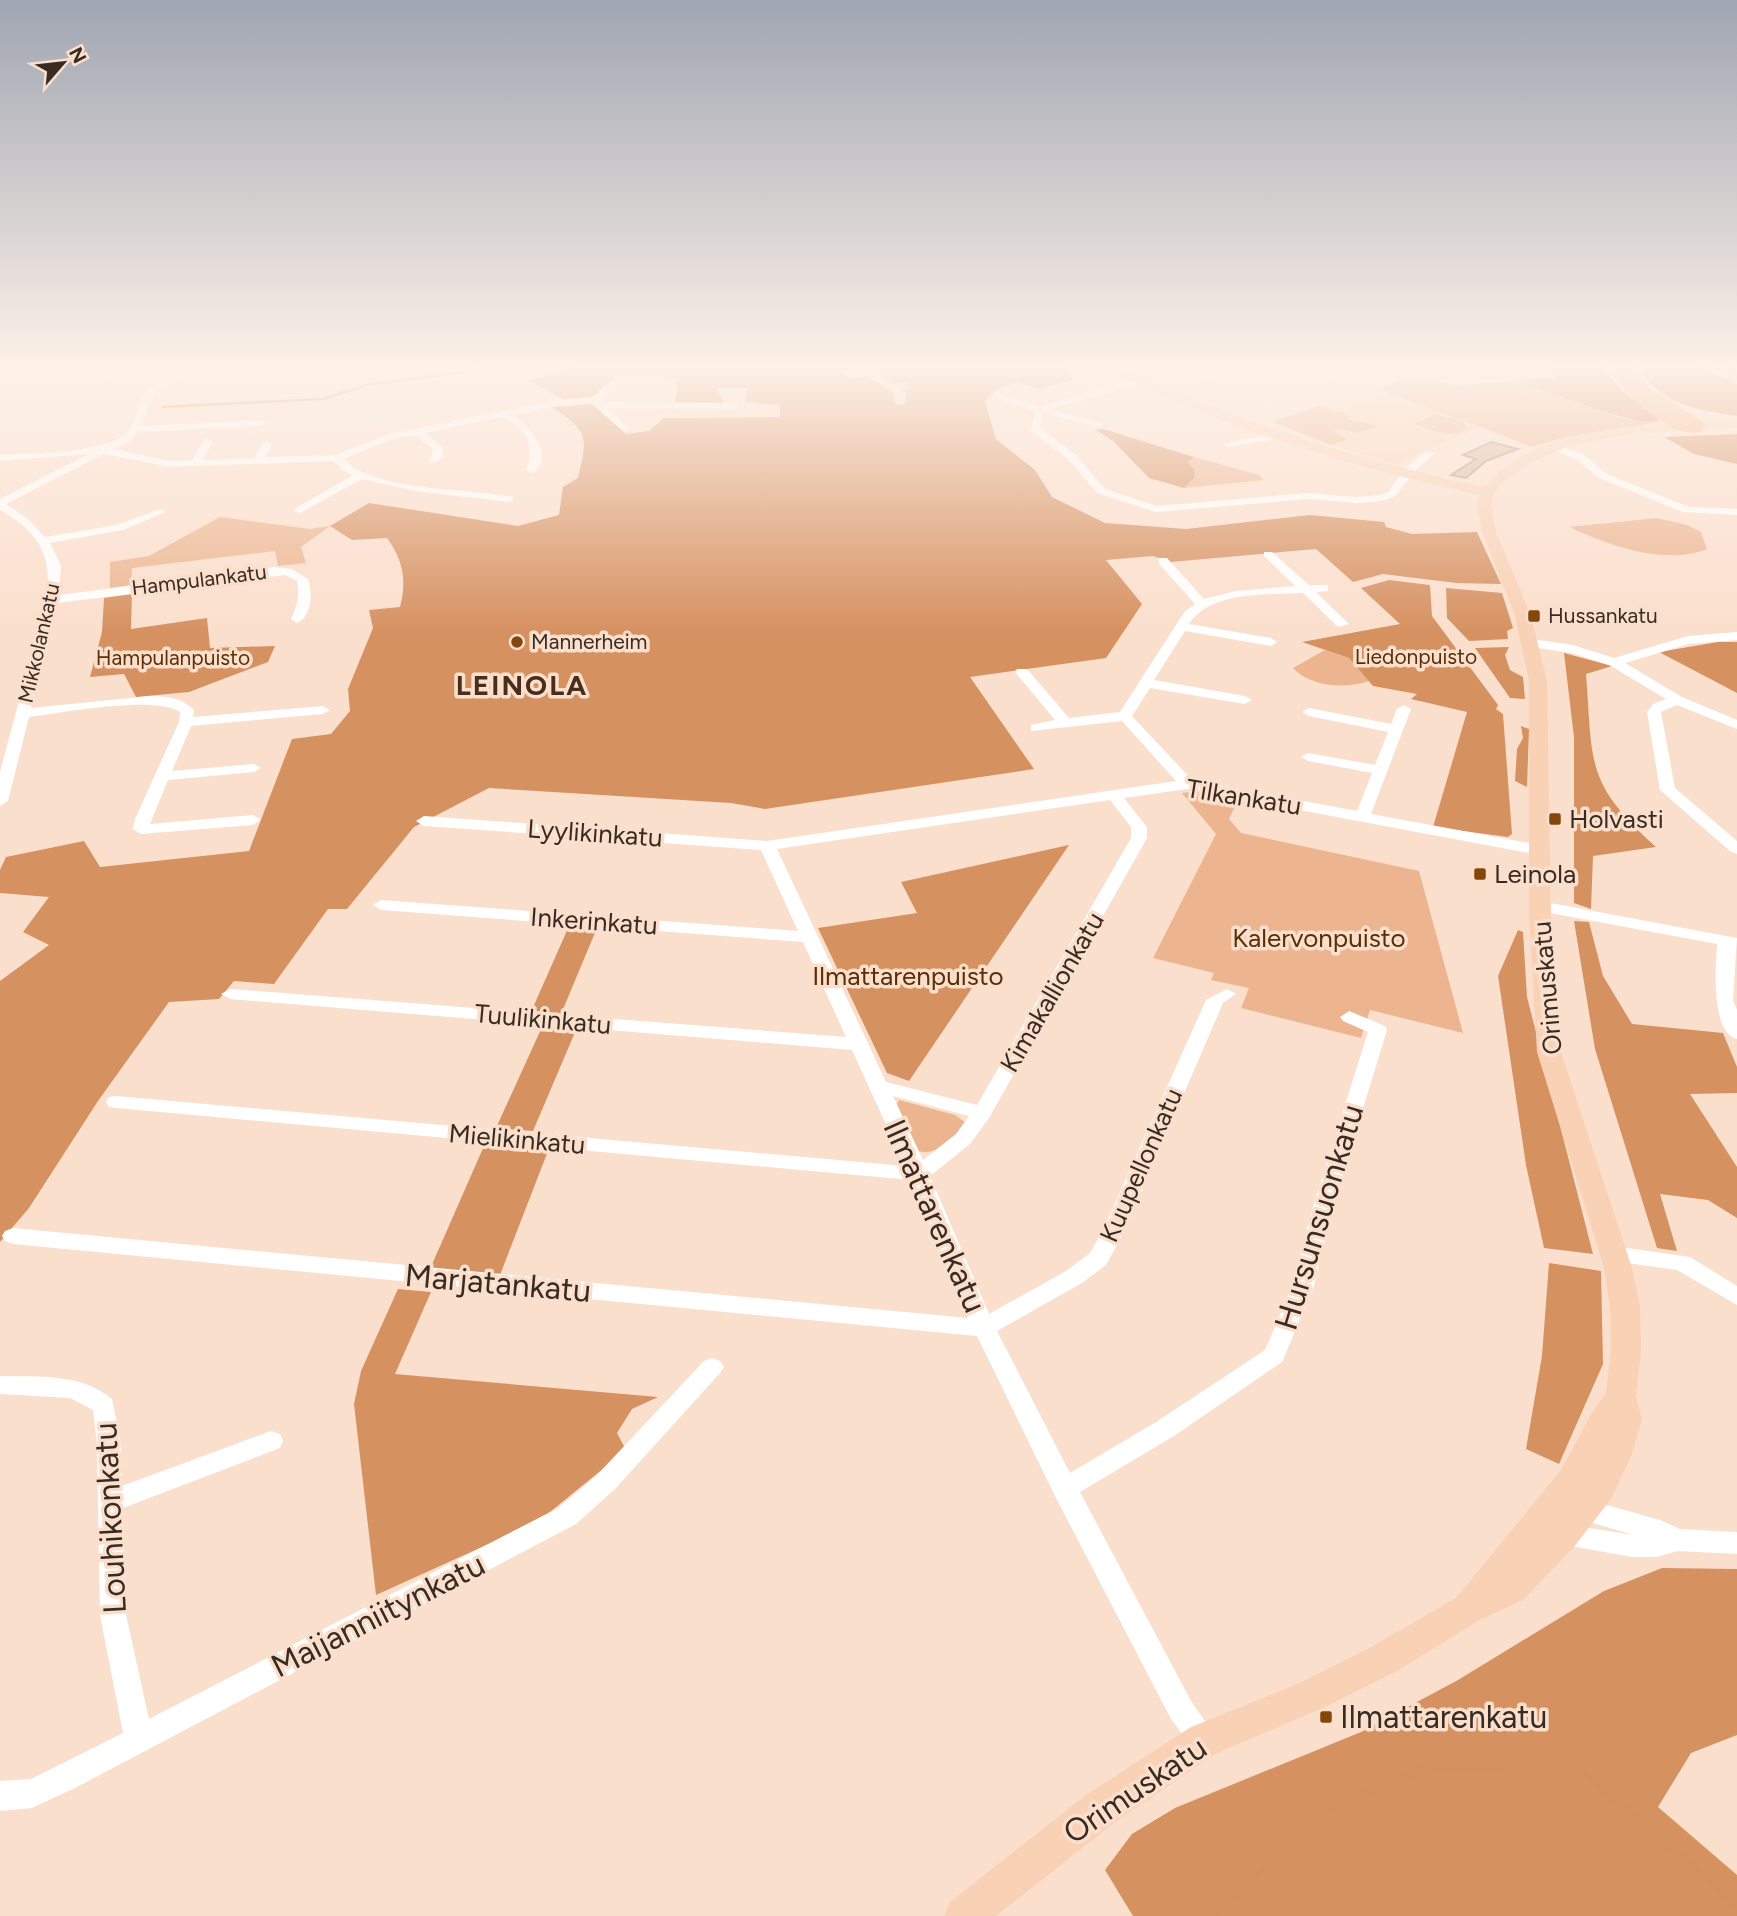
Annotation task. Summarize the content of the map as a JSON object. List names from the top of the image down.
{
  "streets": {
    "main road": ["Orimuskatu"],
    "street": [
      "Hampulankatu",
      "Mikkolankatu",
      "Tilkankatu",
      "Lyylikinkatu",
      "Inkerinkatu",
      "Kimakallionkatu",
      "Tuulikinkatu",
      "Mielikinkatu",
      "Kuupellonkatu",
      "Ilmattarenkatu",
      "Hursunsuonkatu",
      "Marjatankatu",
      "Louhikonkatu",
      "Maijanniitynkatu"
    ]
  },
  "crossings": [
    ["Hampulankatu", "Mikkolankatu"],
    ["Tilkankatu", "Lyylikinkatu"],
    ["Tilkankatu", "Orimuskatu"],
    ["Tilkankatu", "Kimakallionkatu"],
    ["Tilkankatu", "Ilmattarenkatu"],
    ["Lyylikinkatu", "Ilmattarenkatu"],
    ["Inkerinkatu", "Ilmattarenkatu"],
    ["Orimuskatu", "Ilmattarenkatu"],
    ["Kimakallionkatu", "Mielikinkatu"],
    ["Kimakallionkatu", "Ilmattarenkatu"],
    ["Tuulikinkatu", "Ilmattarenkatu"],
    ["Mielikinkatu", "Ilmattarenkatu"],
    ["Kuupellonkatu", "Ilmattarenkatu"],
    ["Kuupellonkatu", "Marjatankatu"],
    ["Ilmattarenkatu", "Hursunsuonkatu"],
    ["Ilmattarenkatu", "Marjatankatu"],
    ["Louhikonkatu", "Maijanniitynkatu"]
  ],
  "districts": ["LEINOLA"],
  "parks": [
    "Liedonpuisto",
    "Hampulanpuisto",
    "Kalervonpuisto",
    "Ilmattarenpuisto"
  ],
  "places": {
    "transit": [
      "Hussankatu",
      "Holvasti",
      "Leinola",
      "Ilmattarenkatu"
    ],
    "other": ["Mannerheim"]
  },
  "north": "top right"
}
